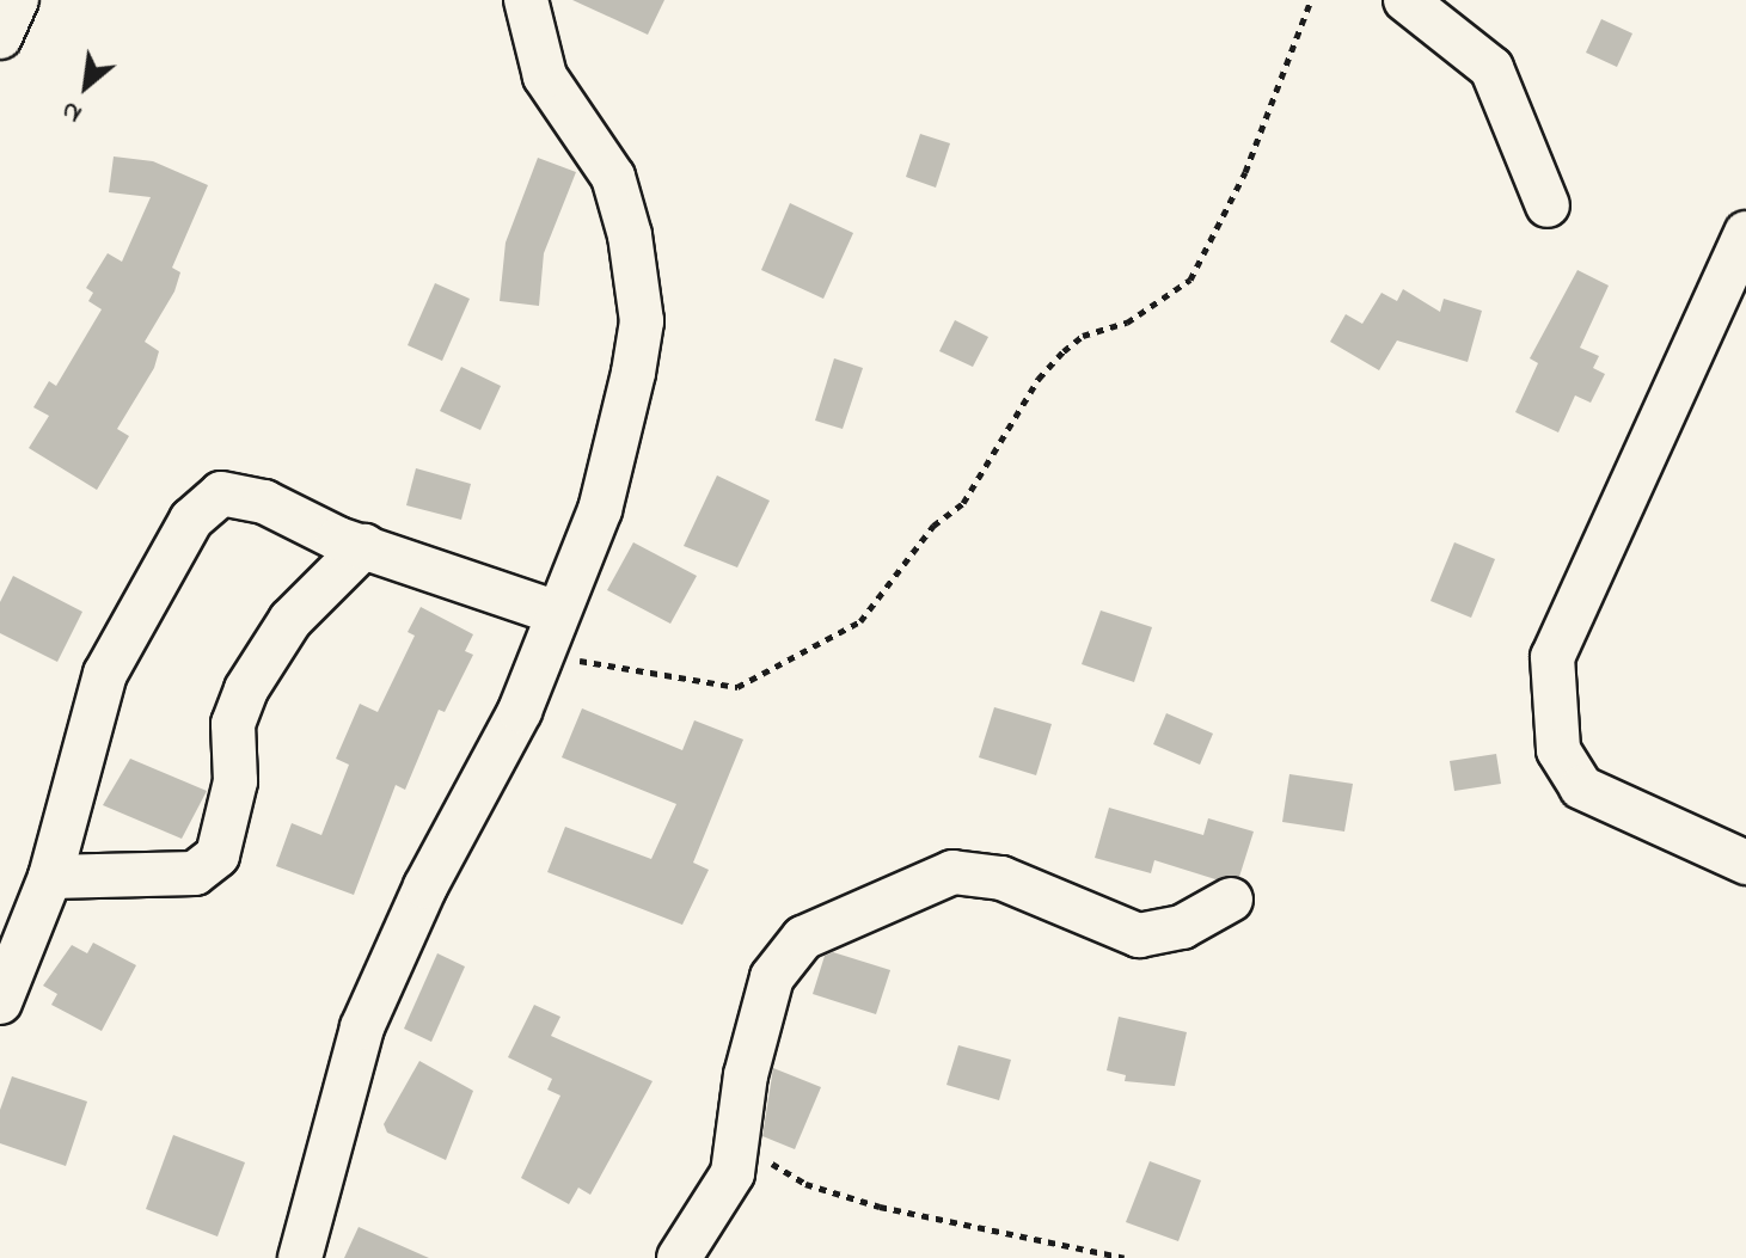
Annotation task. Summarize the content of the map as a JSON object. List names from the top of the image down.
{
  "north": "bottom left"
}
